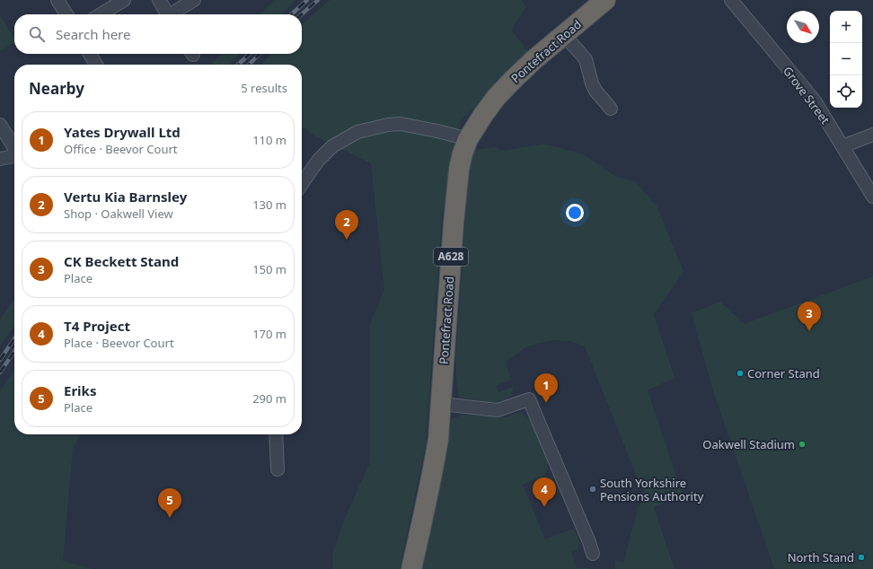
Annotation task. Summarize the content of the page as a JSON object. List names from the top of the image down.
{
  "streets": {
    "highway": ["Pontefract Road", "A628"],
    "street": ["Grove Street"]
  },
  "places": [
    "Corner Stand",
    "Oakwell Stadium",
    "South Yorkshire Pensions Authority",
    "North Stand"
  ],
  "north": "bottom right",
  "page": {
    "map_buttons": ["+", "−"],
    "search": "Search here",
    "heading": ["Nearby", "5 results"],
    "list": [
      {
        "mark": "1",
        "name": "Yates Drywall Ltd",
        "note": "Office · Beevor Court",
        "value": "110 m"
      },
      {
        "mark": "2",
        "name": "Vertu Kia Barnsley",
        "note": "Shop · Oakwell View",
        "value": "130 m"
      },
      {
        "mark": "3",
        "name": "CK Beckett Stand",
        "note": "Place",
        "value": "150 m"
      },
      {
        "mark": "4",
        "name": "T4 Project",
        "note": "Place · Beevor Court",
        "value": "170 m"
      },
      {
        "mark": "5",
        "name": "Eriks",
        "note": "Place",
        "value": "290 m"
      }
    ],
    "pins": [
      "2",
      "3",
      "1",
      "4",
      "5"
    ]
  }
}
